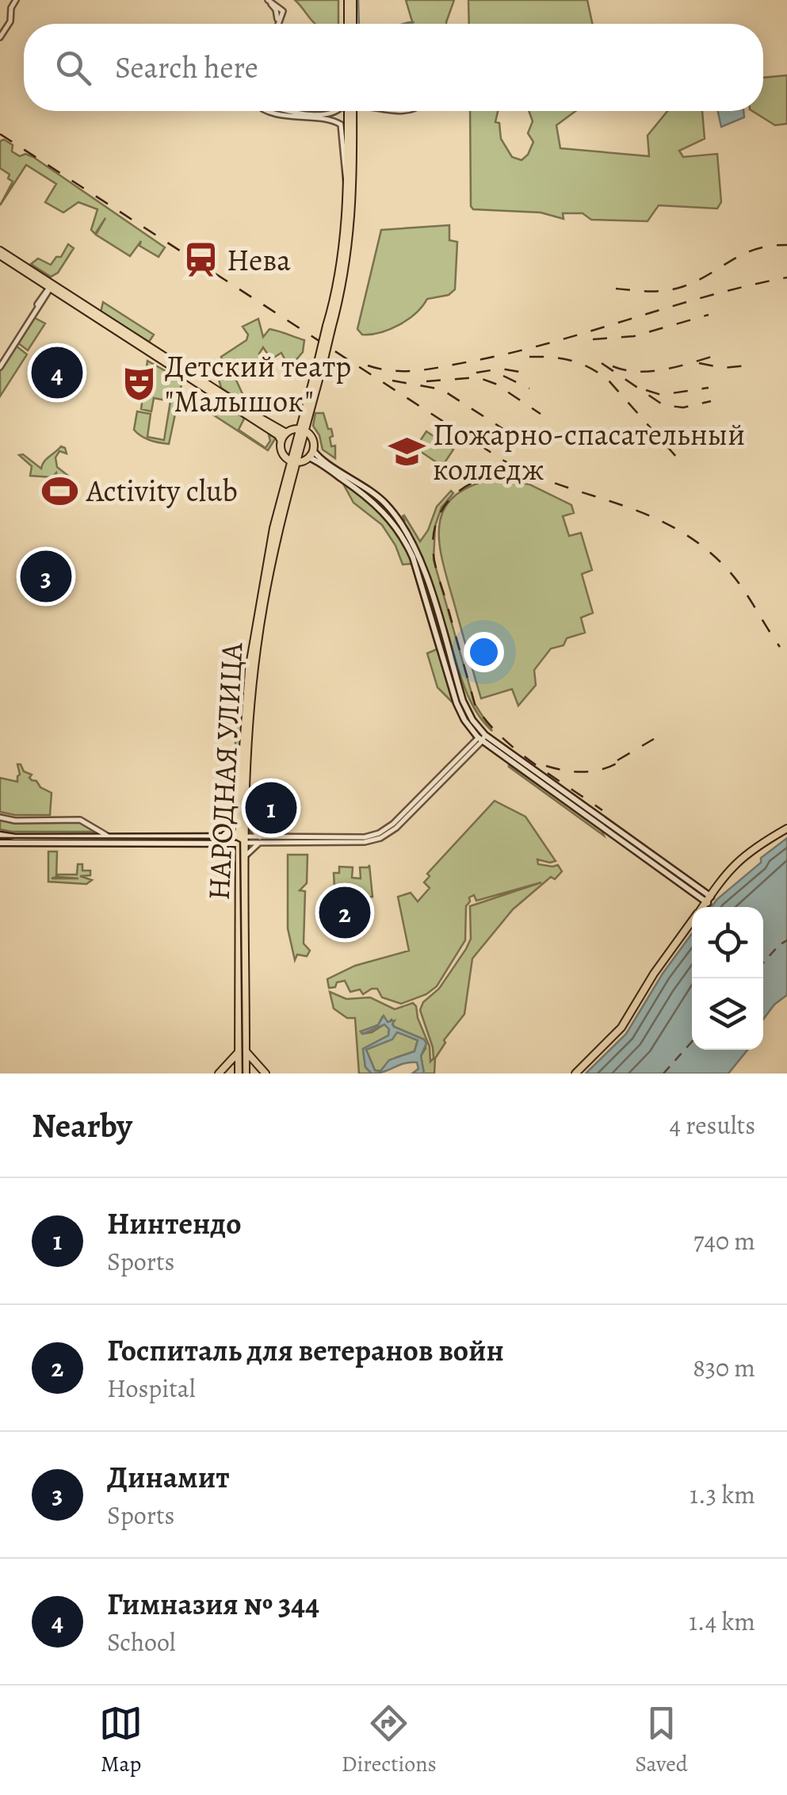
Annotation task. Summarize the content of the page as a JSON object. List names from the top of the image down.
{
  "streets": {
    "main road": ["НАРОДНАЯ УЛИЦА"]
  },
  "places": {
    "station": ["Нева"],
    "theatre": ["Детский театр \"Малышок\""],
    "school or university": ["Пожарно-спасательный колледж"],
    "sports": ["Activity club"]
  },
  "page": {
    "search": "Search here",
    "pins": [
      "4",
      "3",
      "1",
      "2"
    ],
    "heading": ["Nearby", "4 results"],
    "list": [
      {
        "mark": "1",
        "name": "Нинтендо",
        "note": "Sports",
        "value": "740 m"
      },
      {
        "mark": "2",
        "name": "Госпиталь для ветеранов войн",
        "note": "Hospital",
        "value": "830 m"
      },
      {
        "mark": "3",
        "name": "Динамит",
        "note": "Sports",
        "value": "1.3 km"
      },
      {
        "mark": "4",
        "name": "Гимназия № 344",
        "note": "School",
        "value": "1.4 km"
      }
    ],
    "nav": ["Map", "Directions", "Saved"]
  }
}
